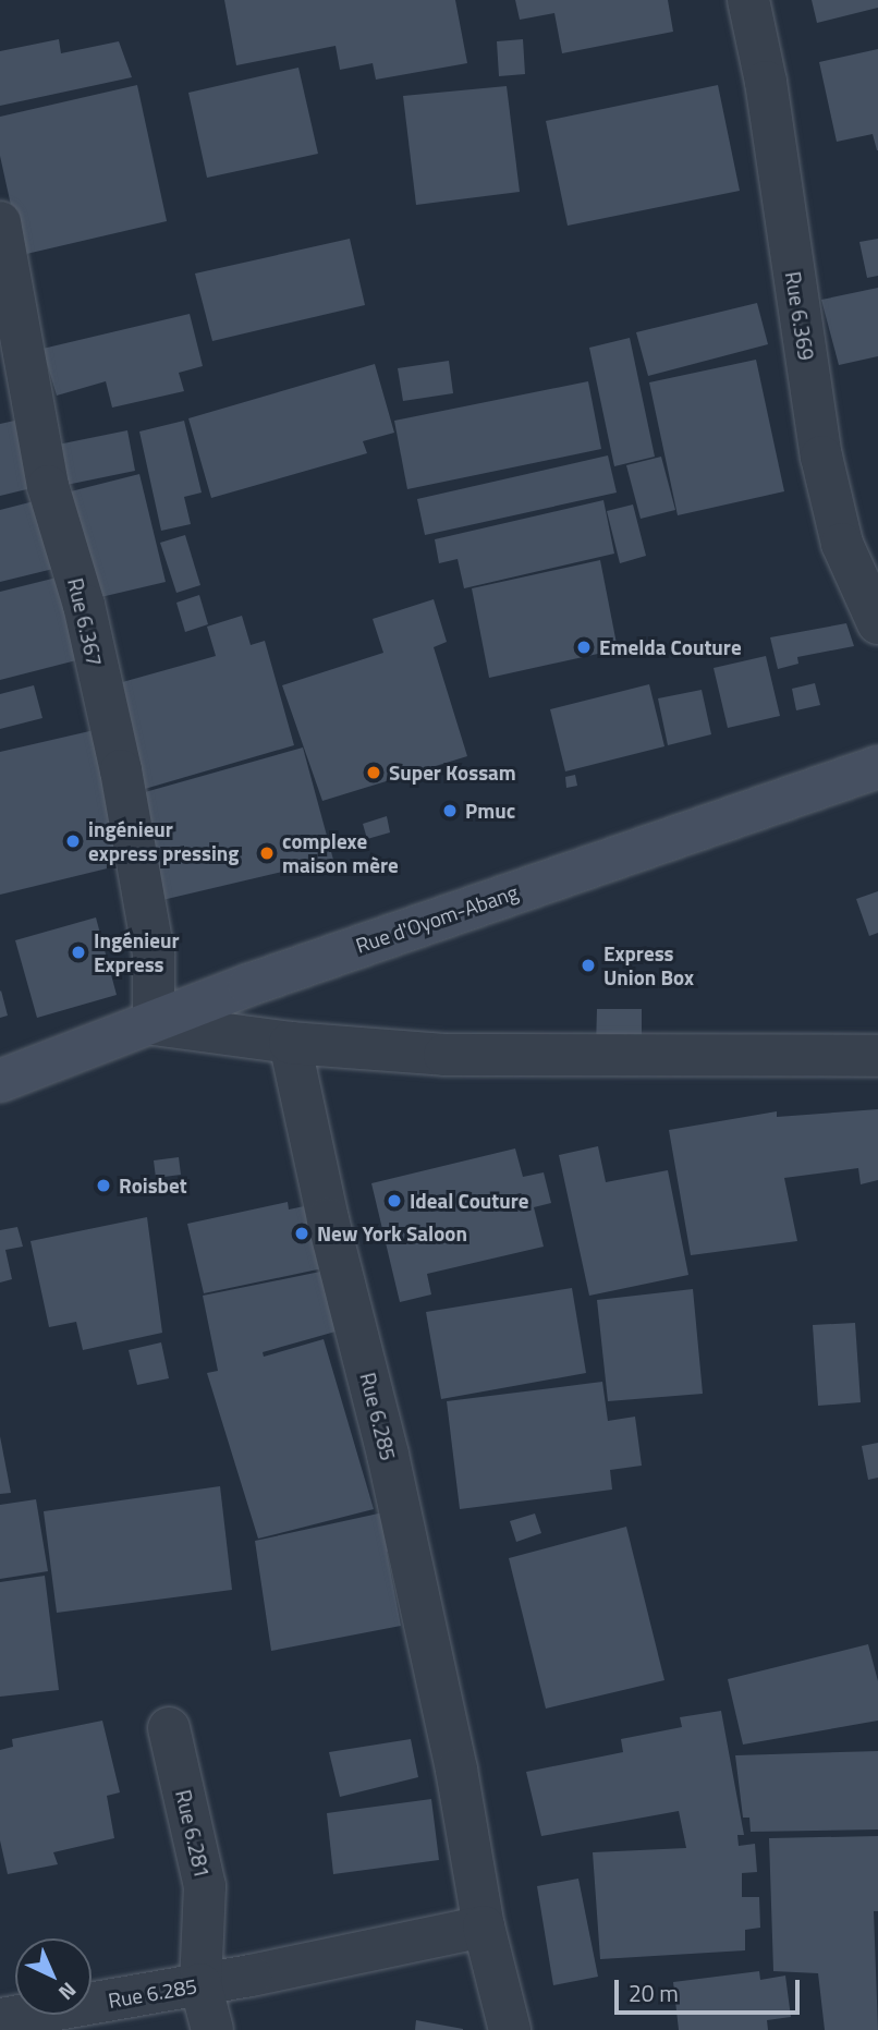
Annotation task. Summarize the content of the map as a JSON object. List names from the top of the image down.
{
  "streets": {
    "main road": ["Rue d'Oyom-Abang"],
    "street": [
      "Rue 6.369",
      "Rue 6.367",
      "Rue 6.285",
      "Rue 6.281"
    ]
  },
  "crossings": [
    ["Rue 6.367", "Rue d'Oyom-Abang"],
    ["Rue 6.285", "Rue 6.281"]
  ],
  "places": [
    "Emelda Couture",
    "Super Kossam",
    "Pmuc",
    "ingénieur express pressing",
    "complexe maison mère",
    "Ingénieur Express",
    "Express Union Box",
    "Roisbet",
    "Ideal Couture",
    "New York Saloon"
  ],
  "scale_bar": "20 m",
  "north": "bottom right"
}
